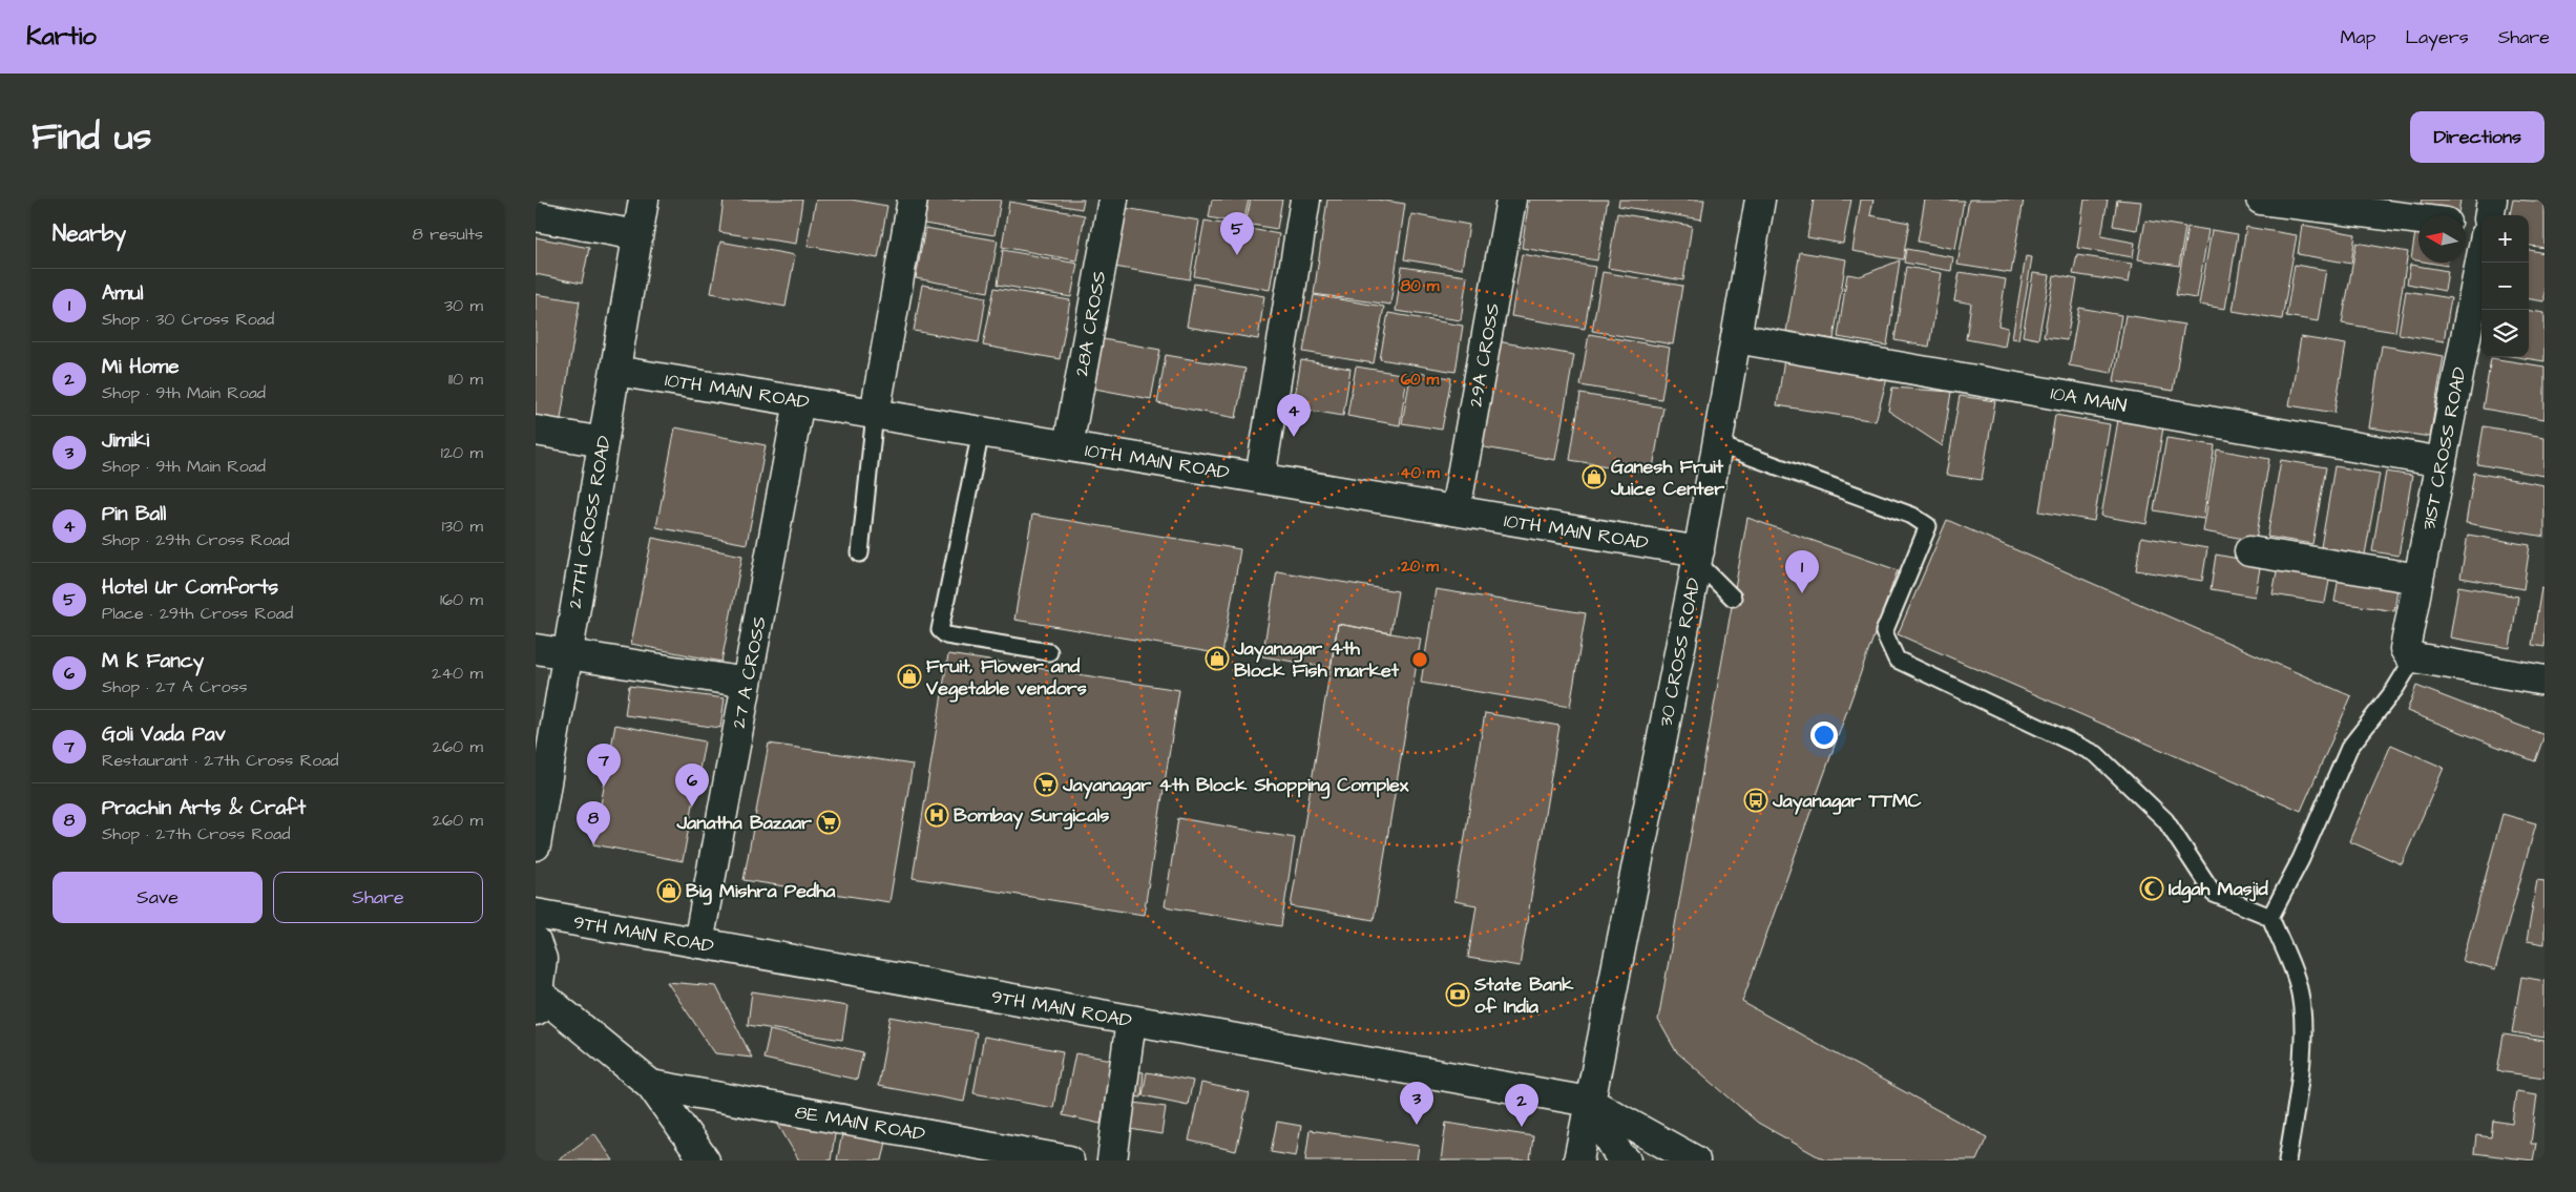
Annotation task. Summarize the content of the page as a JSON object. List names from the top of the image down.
{
  "streets": {
    "street": [
      "28A CROSS",
      "29A CROSS",
      "10TH MAIN ROAD",
      "10A MAIN",
      "31ST CROSS ROAD",
      "27TH CROSS ROAD",
      "30 CROSS ROAD",
      "27 A CROSS",
      "9TH MAIN ROAD",
      "8E MAIN ROAD"
    ]
  },
  "crossings": [
    ["28A CROSS", "10TH MAIN ROAD"],
    ["29A CROSS", "10TH MAIN ROAD"],
    ["10TH MAIN ROAD", "27TH CROSS ROAD"],
    ["10TH MAIN ROAD", "30 CROSS ROAD"],
    ["10TH MAIN ROAD", "27 A CROSS"],
    ["10A MAIN", "31ST CROSS ROAD"],
    ["10A MAIN", "30 CROSS ROAD"],
    ["30 CROSS ROAD", "9TH MAIN ROAD"],
    ["27 A CROSS", "9TH MAIN ROAD"]
  ],
  "places": {
    "shop": [
      "Ganesh Fruit Juice Center",
      "Jayanagar 4th Block Fish market",
      "Fruit, Flower and Vegetable vendors",
      "Big Mishra Pedha"
    ],
    "supermarket": ["Jayanagar 4th Block Shopping Complex", "Janatha Bazaar"],
    "bus stop": ["Jayanagar TTMC"],
    "hospital": ["Bombay Surgicals"],
    "mosque": ["Idgah Masjid"],
    "bank": ["State Bank of India"]
  },
  "north": "left",
  "page": {
    "header": "Kartio",
    "nav": ["Map", "Layers", "Share"],
    "title": "Find us",
    "buttons": [
      "Directions",
      ["Save", "Share"]
    ],
    "heading": ["Nearby", "8 results"],
    "pins": [
      "5",
      "4",
      "1",
      "7",
      "6",
      "8",
      "3",
      "2"
    ],
    "map_buttons": ["+", "−"],
    "list": [
      {
        "mark": "1",
        "name": "Amul",
        "note": "Shop · 30 Cross Road",
        "value": "30 m"
      },
      {
        "mark": "2",
        "name": "Mi Home",
        "note": "Shop · 9th Main Road",
        "value": "110 m"
      },
      {
        "mark": "3",
        "name": "Jimiki",
        "note": "Shop · 9th Main Road",
        "value": "120 m"
      },
      {
        "mark": "4",
        "name": "Pin Ball",
        "note": "Shop · 29th Cross Road",
        "value": "130 m"
      },
      {
        "mark": "5",
        "name": "Hotel Ur Comforts",
        "note": "Place · 29th Cross Road",
        "value": "160 m"
      },
      {
        "mark": "6",
        "name": "M K Fancy",
        "note": "Shop · 27 A Cross",
        "value": "240 m"
      },
      {
        "mark": "7",
        "name": "Goli Vada Pav",
        "note": "Restaurant · 27th Cross Road",
        "value": "260 m"
      },
      {
        "mark": "8",
        "name": "Prachin Arts & Craft",
        "note": "Shop · 27th Cross Road",
        "value": "260 m"
      }
    ]
  },
  "rings": [
    "80 m",
    "60 m",
    "40 m",
    "20 m"
  ]
}
